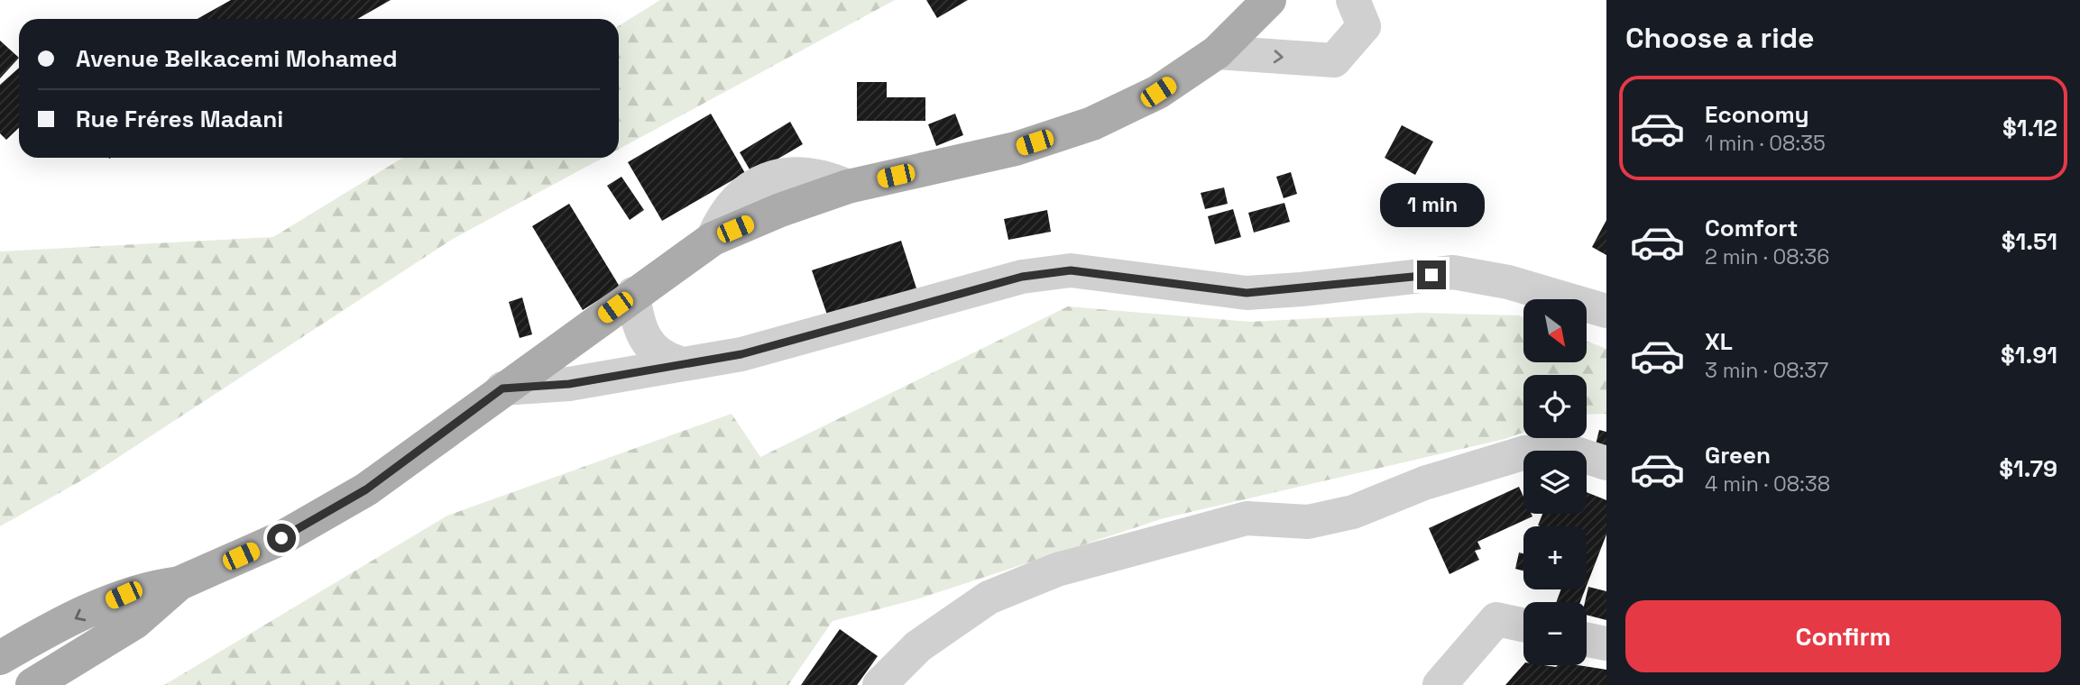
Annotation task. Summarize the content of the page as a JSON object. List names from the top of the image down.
{
  "north": "bottom right",
  "page": {
    "heading": "Choose a ride",
    "banner": ["Avenue Belkacemi Mohamed", "Rue Fréres Madani"],
    "list": [
      {
        "name": "Economy",
        "note": "1 min · 08:35",
        "value": "$1.12"
      },
      {
        "name": "Comfort",
        "note": "2 min · 08:36",
        "value": "$1.51"
      },
      {
        "name": "XL",
        "note": "3 min · 08:37",
        "value": "$1.91"
      },
      {
        "name": "Green",
        "note": "4 min · 08:38",
        "value": "$1.79"
      }
    ],
    "bubble": "1 min",
    "map_buttons": ["+", "−"],
    "buttons": "Confirm"
  }
}
